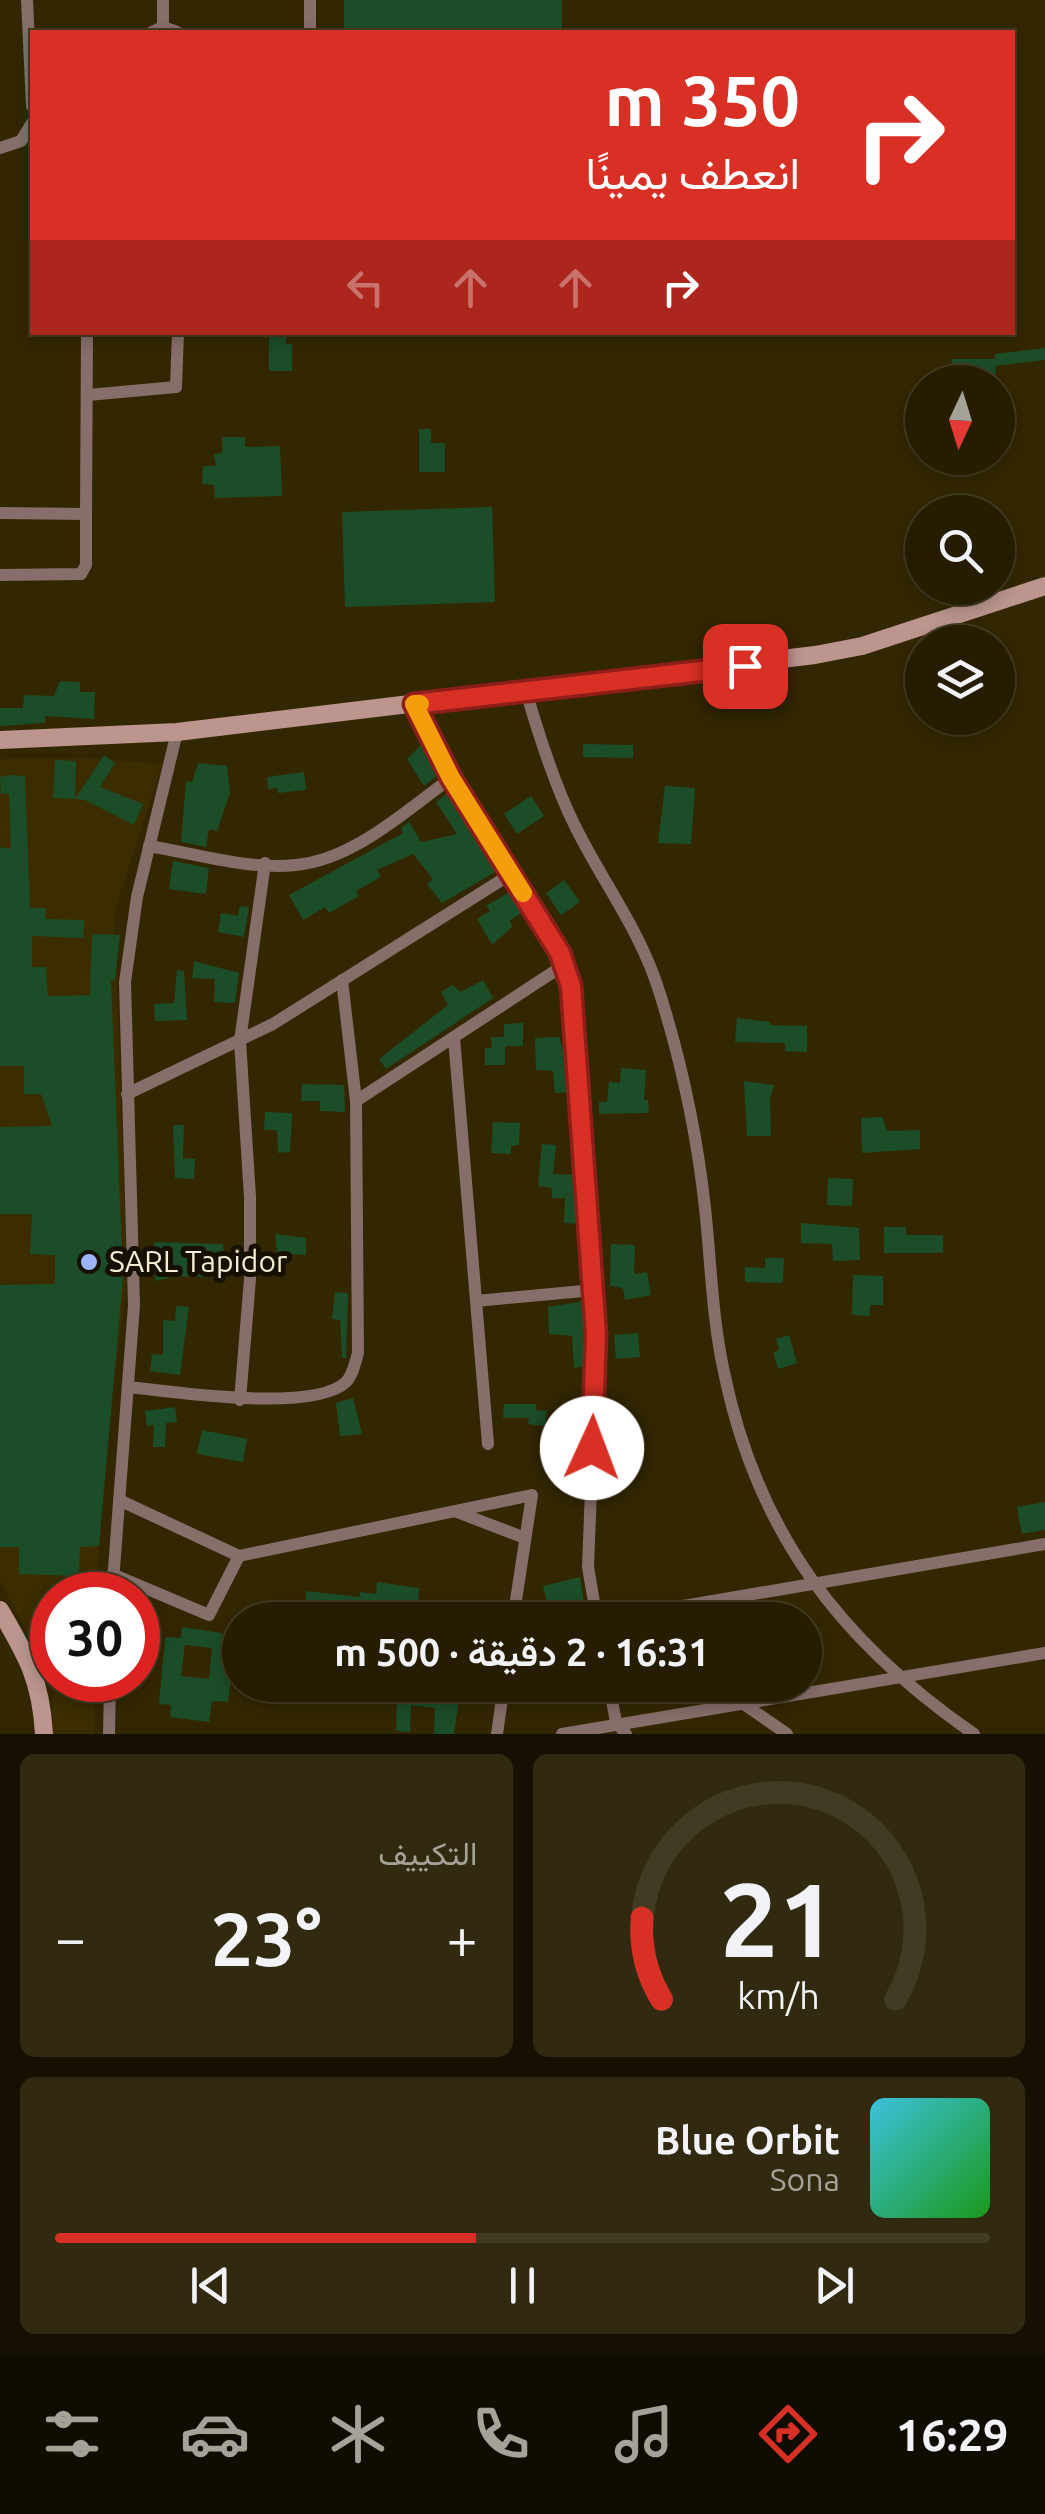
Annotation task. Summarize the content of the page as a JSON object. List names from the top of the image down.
{
  "places": ["SARL Tapidor"],
  "north": "bottom",
  "page": {
    "turn": ["350 m", "انعطف يمينًا"],
    "limit": "30",
    "trip": "16:31 · 2 دقيقة · 500 m",
    "tile": "التكييف",
    "heat": ["−", "23°", "+"],
    "song": ["Blue Orbit", "Sona"],
    "tabs": "16:29",
    "gauge": ["21", "km/h"]
  }
}
